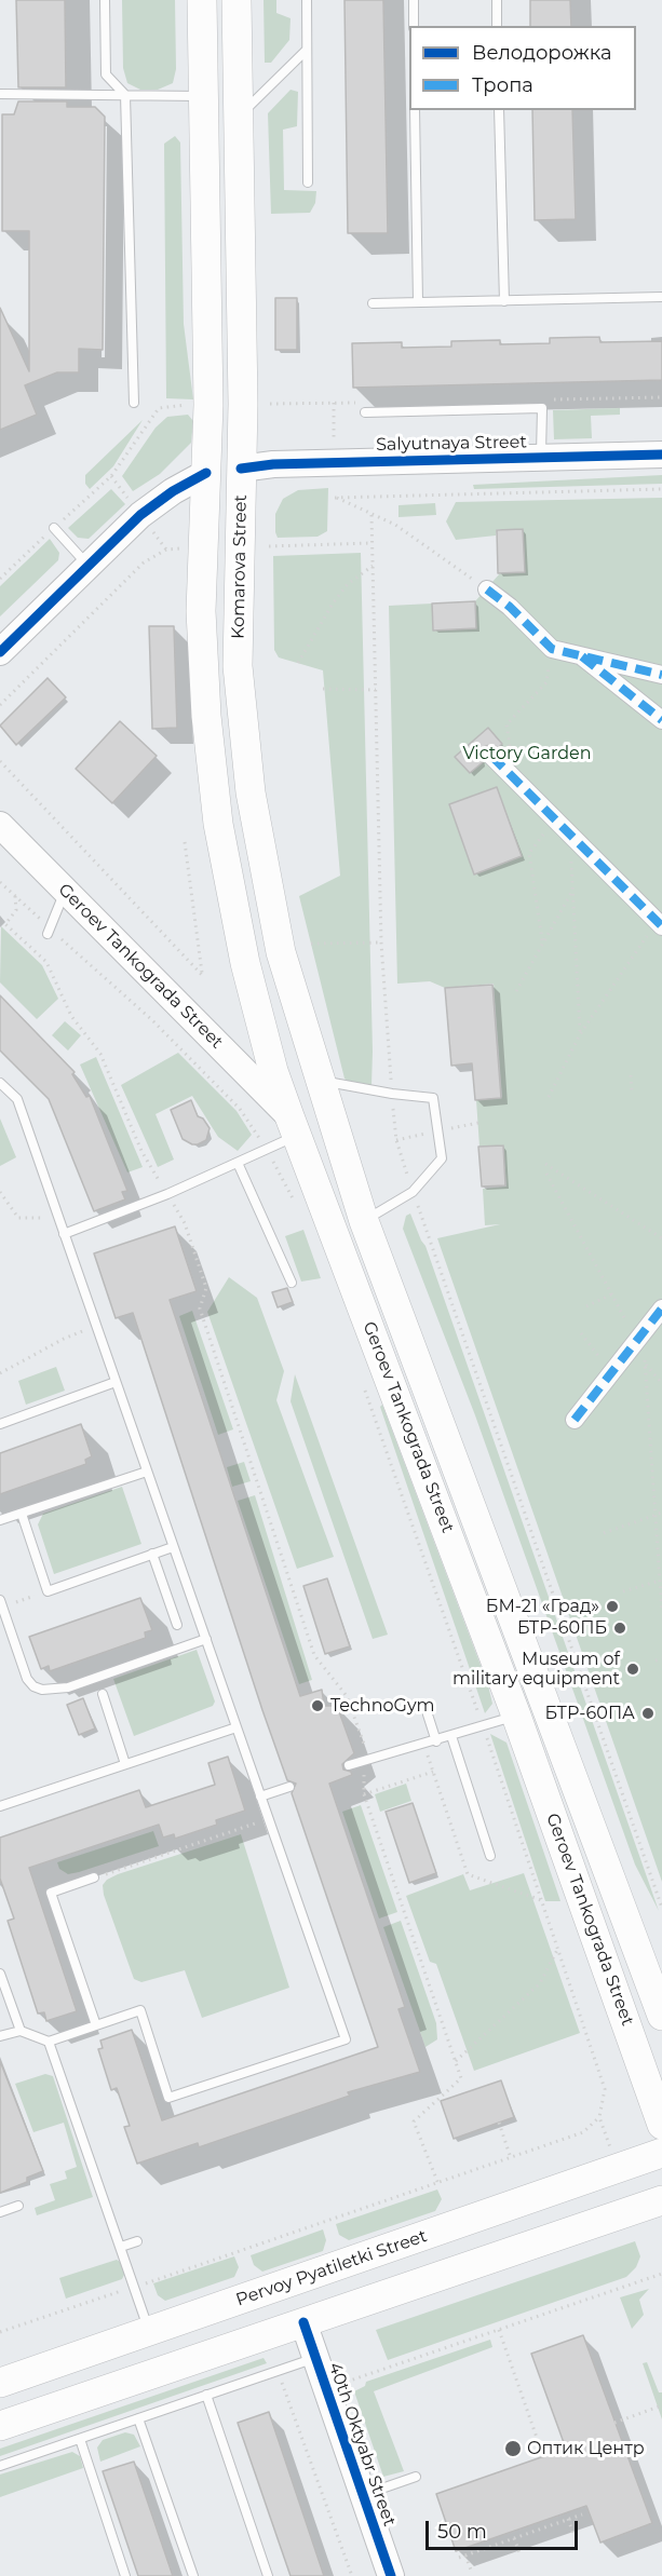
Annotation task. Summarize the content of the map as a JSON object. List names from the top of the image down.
{
  "streets": {
    "main road": [
      "Salyutnaya Street",
      "Komarova Street",
      "Geroev Tankograda Street",
      "Pervoy Pyatiletki Street",
      "40th Oktyabr Street"
    ]
  },
  "crossings": [
    ["Salyutnaya Street", "Komarova Street"],
    ["Komarova Street", "Geroev Tankograda Street"],
    ["Pervoy Pyatiletki Street", "40th Oktyabr Street"]
  ],
  "parks": ["Victory Garden"],
  "places": [
    "БМ-21 «Град»",
    "БТР-60ПБ",
    "Museum of military equipment",
    "TechnoGym",
    "БТР-60ПА",
    "Оптик Центр"
  ],
  "legend": ["Велодорожка", "Тропа"],
  "scale_bar": "50 m"
}
